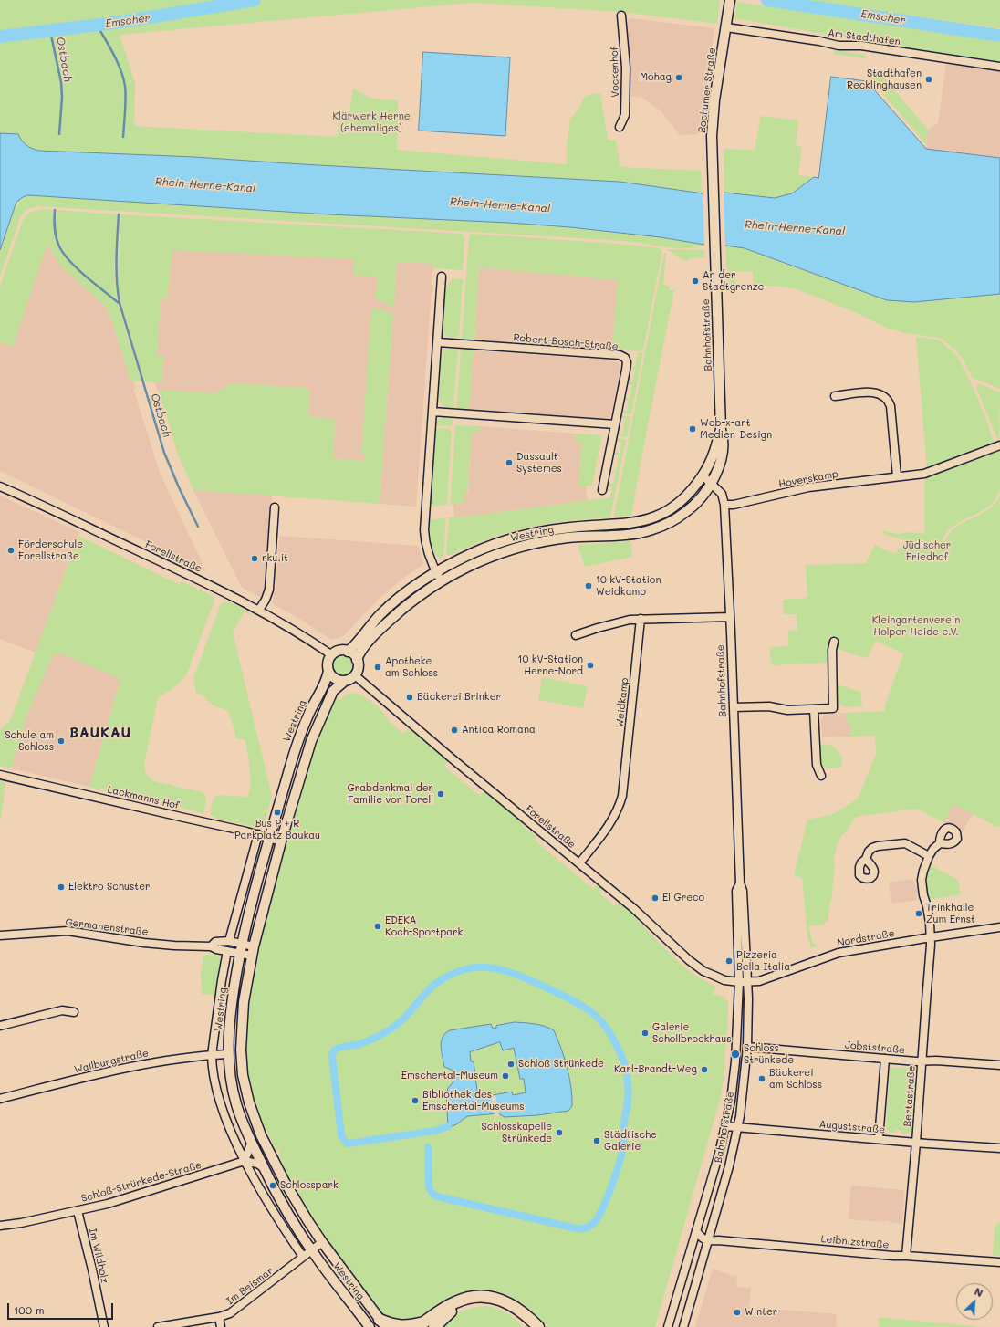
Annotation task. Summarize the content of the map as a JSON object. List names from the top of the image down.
{
  "streets": {
    "main road": ["Bochumer Straße", "Bahnhofstraße", "Westring"],
    "street": [
      "Am Stadthafen",
      "Vockenhof",
      "Robert-Bosch-Straße",
      "Hoverskamp",
      "Forellstraße",
      "Weidkamp",
      "Lackmanns Hof",
      "Germanenstraße",
      "Nordstraße",
      "Jobststraße",
      "Wallburgstraße",
      "Bertastraße",
      "Auguststraße",
      "Schloß-Strünkede-Straße",
      "Leibnizstraße",
      "Im Wildholz",
      "Im Beismar"
    ]
  },
  "crossings": [
    ["Am Stadthafen", "Bochumer Straße"],
    ["Bochumer Straße", "Bahnhofstraße"],
    ["Bahnhofstraße", "Hoverskamp"],
    ["Bahnhofstraße", "Westring"],
    ["Bahnhofstraße", "Forellstraße"],
    ["Bahnhofstraße", "Nordstraße"],
    ["Bahnhofstraße", "Jobststraße"],
    ["Bahnhofstraße", "Auguststraße"],
    ["Bahnhofstraße", "Leibnizstraße"],
    ["Westring", "Forellstraße"],
    ["Westring", "Lackmanns Hof"],
    ["Westring", "Germanenstraße"],
    ["Westring", "Wallburgstraße"],
    ["Westring", "Schloß-Strünkede-Straße"],
    ["Westring", "Im Beismar"],
    ["Forellstraße", "Weidkamp"],
    ["Forellstraße", "Nordstraße"],
    ["Nordstraße", "Bertastraße"],
    ["Jobststraße", "Bertastraße"],
    ["Bertastraße", "Auguststraße"],
    ["Bertastraße", "Leibnizstraße"],
    ["Schloß-Strünkede-Straße", "Im Wildholz"]
  ],
  "districts": ["BAUKAU"],
  "water": ["Emscher", "Ostbach", "Rhein-Herne-Kanal"],
  "parks": ["Klärwerk Herne (ehemaliges)", "Jüdischer Friedhof", "Kleingartenverein Holper Heide e.V."],
  "places": [
    "Mohag",
    "Stadthafen Recklinghausen",
    "An der Stadtgrenze",
    "Web-x-art Medien-Design",
    "Dassault Systemes",
    "Förderschule Forellstraße",
    "rku.it",
    "10 kV-Station Weidkamp",
    "10 kV-Station Herne-Nord",
    "Apotheke am Schloss",
    "Bäckerei Brinker",
    "Antica Romana",
    "Schule am Schloss",
    "Grabdenkmal der Familie von Forell",
    "Bus P + R Parkplatz Baukau",
    "Elektro Schuster",
    "El Greco",
    "Trinkhalle Zum Ernst",
    "EDEKA Koch-Sportpark",
    "Pizzeria Bella Italia",
    "Galerie Schollbrockhaus",
    "Schloss Strünkede",
    "Schloß Strünkede",
    "Karl-Brandt-Weg",
    "Emschertal-Museum",
    "Bäckerei am Schloss",
    "Bibliothek des Emschertal-Museums",
    "Schlosskapelle Strünkede",
    "Städtische Galerie",
    "Schlosspark",
    "Winter"
  ],
  "scale_bar": "100 m",
  "north": "top right"
}
